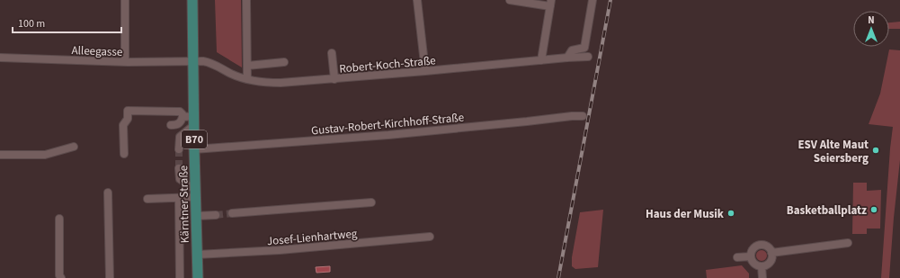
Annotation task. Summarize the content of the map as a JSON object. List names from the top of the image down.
{
  "streets": {
    "main road": ["B70", "Kärntner Straße"],
    "street": [
      "Alleegasse",
      "Robert-Koch-Straße",
      "Gustav-Robert-Kirchhoff-Straße",
      "Josef-Lienhartweg"
    ]
  },
  "crossings": [
    ["Alleegasse", "Robert-Koch-Straße"],
    ["Alleegasse", "Kärntner Straße"],
    ["Robert-Koch-Straße", "Kärntner Straße"],
    ["Gustav-Robert-Kirchhoff-Straße", "Kärntner Straße"],
    ["Kärntner Straße", "Josef-Lienhartweg"]
  ],
  "places": ["ESV Alte Maut Seiersberg", "Basketballplatz", "Haus der Musik"],
  "scale_bar": "100 m",
  "north": "top"
}
